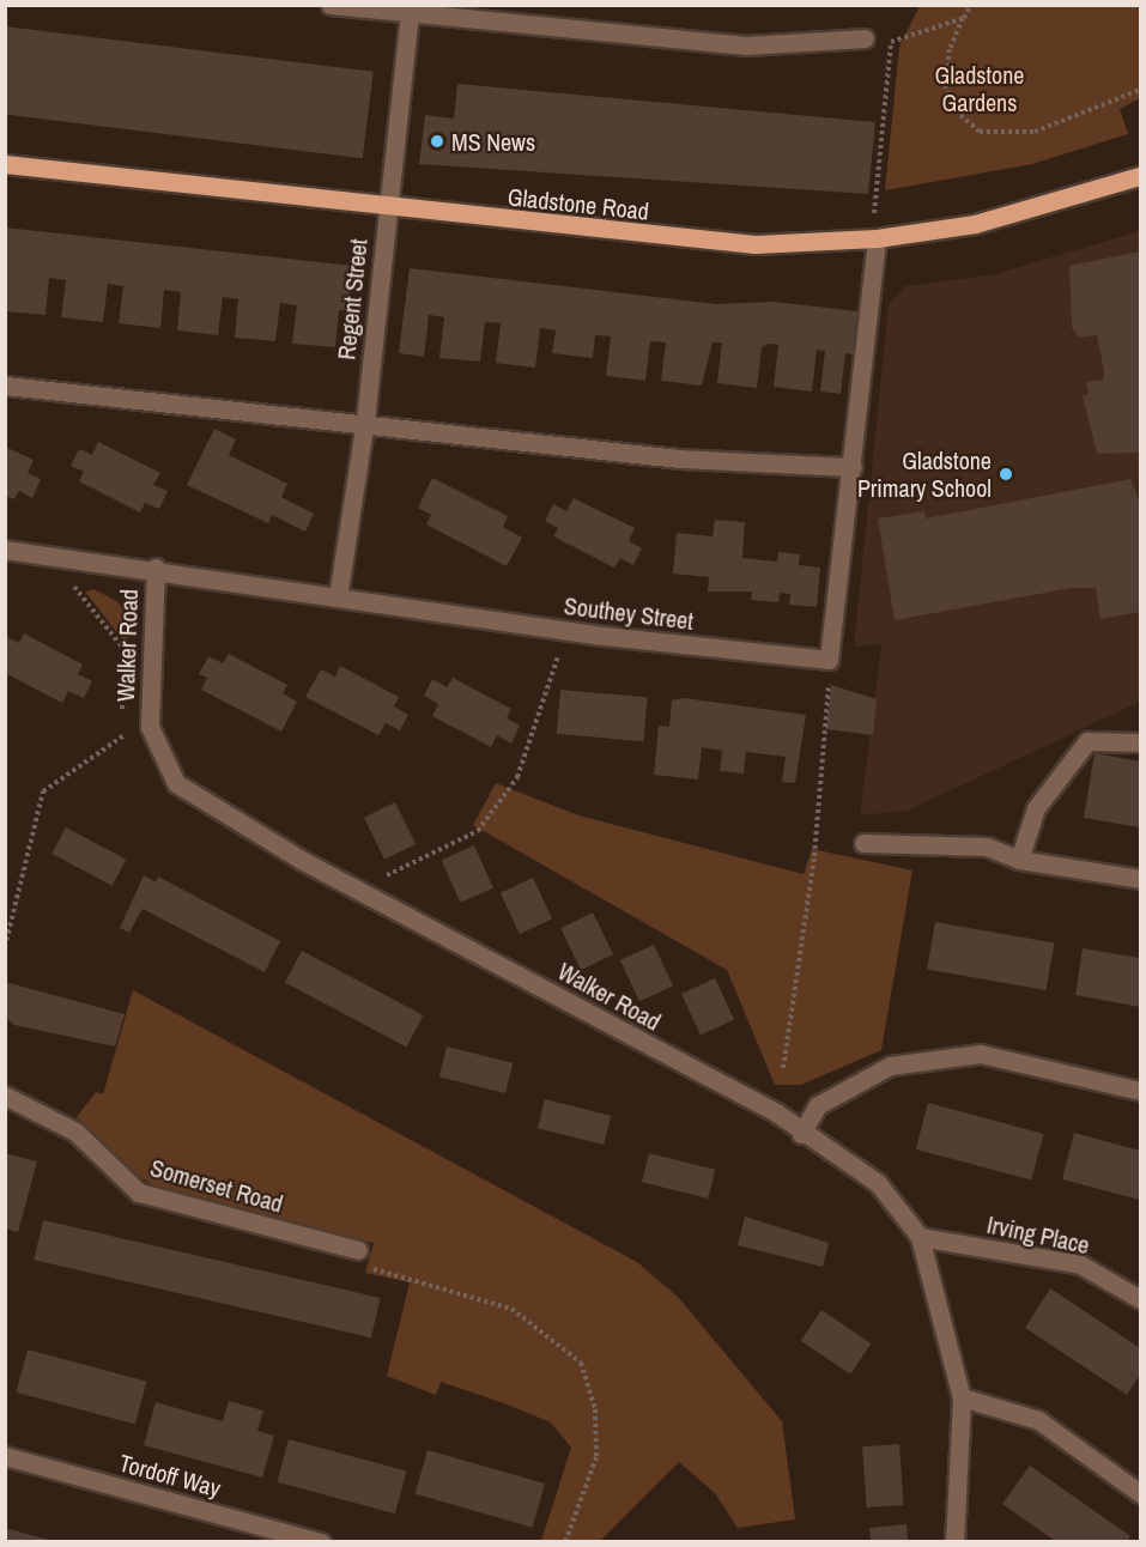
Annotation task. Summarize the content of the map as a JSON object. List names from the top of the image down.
{
  "streets": {
    "main road": ["Gladstone Road"],
    "street": [
      "Regent Street",
      "Southey Street",
      "Walker Road",
      "Somerset Road",
      "Irving Place",
      "Tordoff Way"
    ]
  },
  "crossings": [
    ["Gladstone Road", "Regent Street"],
    ["Regent Street", "Southey Street"],
    ["Southey Street", "Walker Road"],
    ["Walker Road", "Irving Place"]
  ],
  "parks": ["Gladstone Gardens"],
  "places": ["MS News", "Gladstone Primary School"]
}
